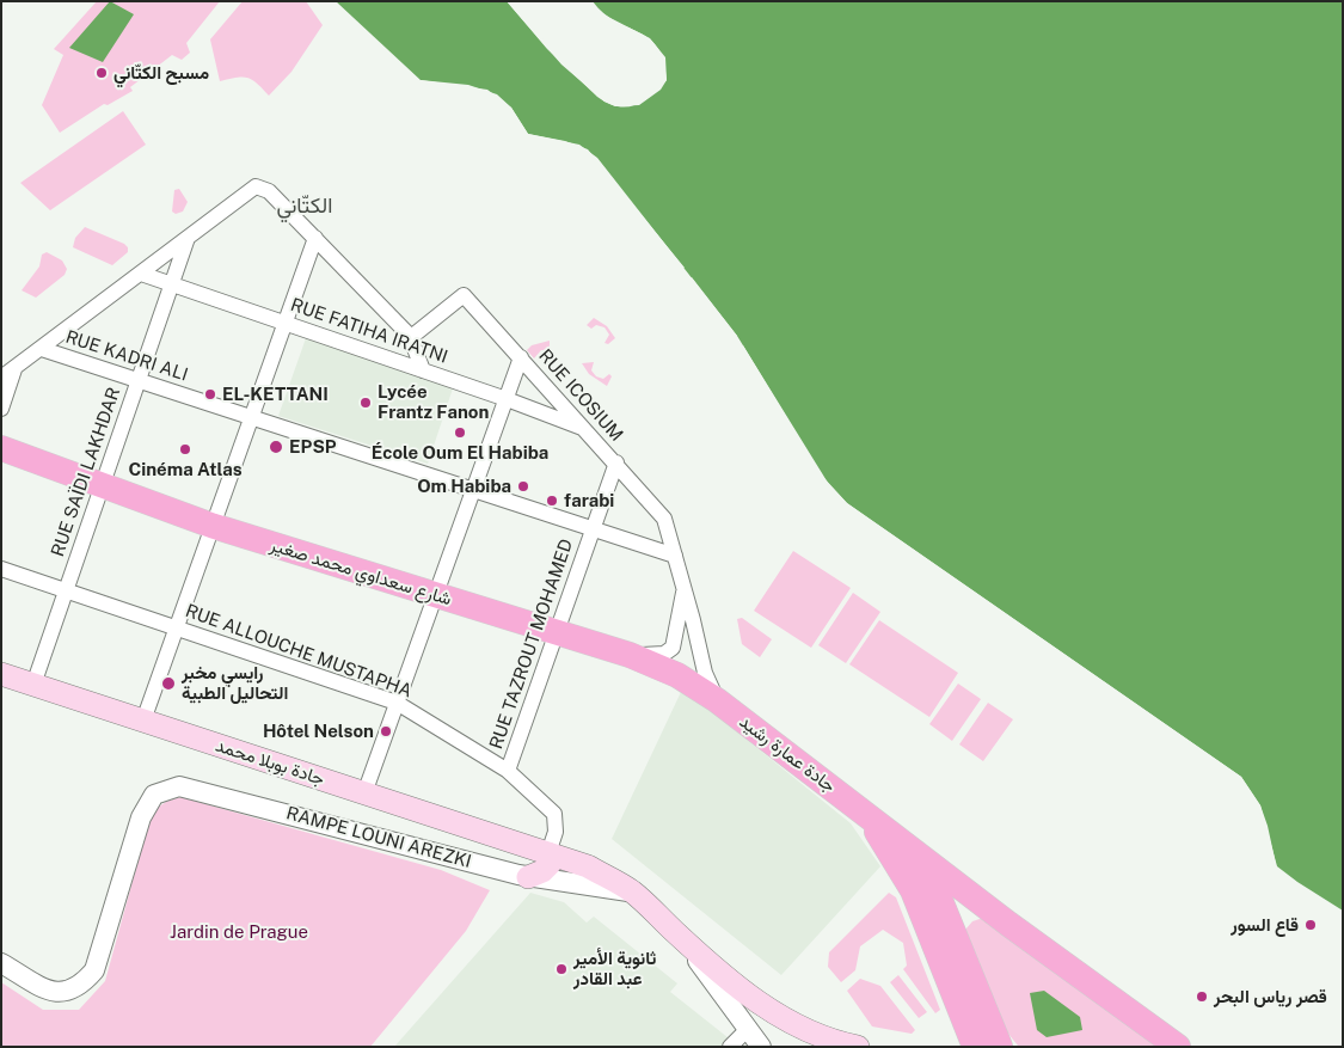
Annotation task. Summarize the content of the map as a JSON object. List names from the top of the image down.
{
  "streets": {
    "main road": ["شارع سعداوي محمد صغير", "جادة عمارة رشيد", "جادة بوبلا محمد"],
    "street": [
      "RUE FATIHA IRATNI",
      "RUE KADRI ALI",
      "RUE ICOSIUM",
      "RUE SAÏDI LAKHDAR",
      "RUE TAZROUT MOHAMED",
      "RUE ALLOUCHE MUSTAPHA",
      "RAMPE LOUNI AREZKI"
    ]
  },
  "crossings": [
    ["RUE FATIHA IRATNI", "RUE ICOSIUM"],
    ["RUE FATIHA IRATNI", "RUE SAÏDI LAKHDAR"],
    ["RUE KADRI ALI", "RUE ICOSIUM"],
    ["RUE KADRI ALI", "RUE SAÏDI LAKHDAR"],
    ["RUE KADRI ALI", "RUE TAZROUT MOHAMED"],
    ["RUE ICOSIUM", "شارع سعداوي محمد صغير"],
    ["RUE ICOSIUM", "RUE TAZROUT MOHAMED"],
    ["RUE ICOSIUM", "جادة عمارة رشيد"],
    ["RUE SAÏDI LAKHDAR", "شارع سعداوي محمد صغير"],
    ["RUE SAÏDI LAKHDAR", "RUE ALLOUCHE MUSTAPHA"],
    ["RUE SAÏDI LAKHDAR", "جادة بوبلا محمد"],
    ["شارع سعداوي محمد صغير", "RUE TAZROUT MOHAMED"],
    ["شارع سعداوي محمد صغير", "جادة عمارة رشيد"],
    ["RUE TAZROUT MOHAMED", "RUE ALLOUCHE MUSTAPHA"],
    ["RUE ALLOUCHE MUSTAPHA", "جادة بوبلا محمد"],
    ["جادة بوبلا محمد", "RAMPE LOUNI AREZKI"]
  ],
  "districts": ["الكتّاني"],
  "parks": ["Jardin de Prague"],
  "places": [
    "مسبح الكتّاني",
    "EL-KETTANI",
    "Lycée Frantz Fanon",
    "École Oum El Habiba",
    "EPSP",
    "Cinéma Atlas",
    "Om Habiba",
    "farabi",
    "رايسي مخبر التحاليل الطبية",
    "Hôtel Nelson",
    "قاع السور",
    "ثانوية الأمير عبد القادر",
    "قصر رياس البحر"
  ]
}
